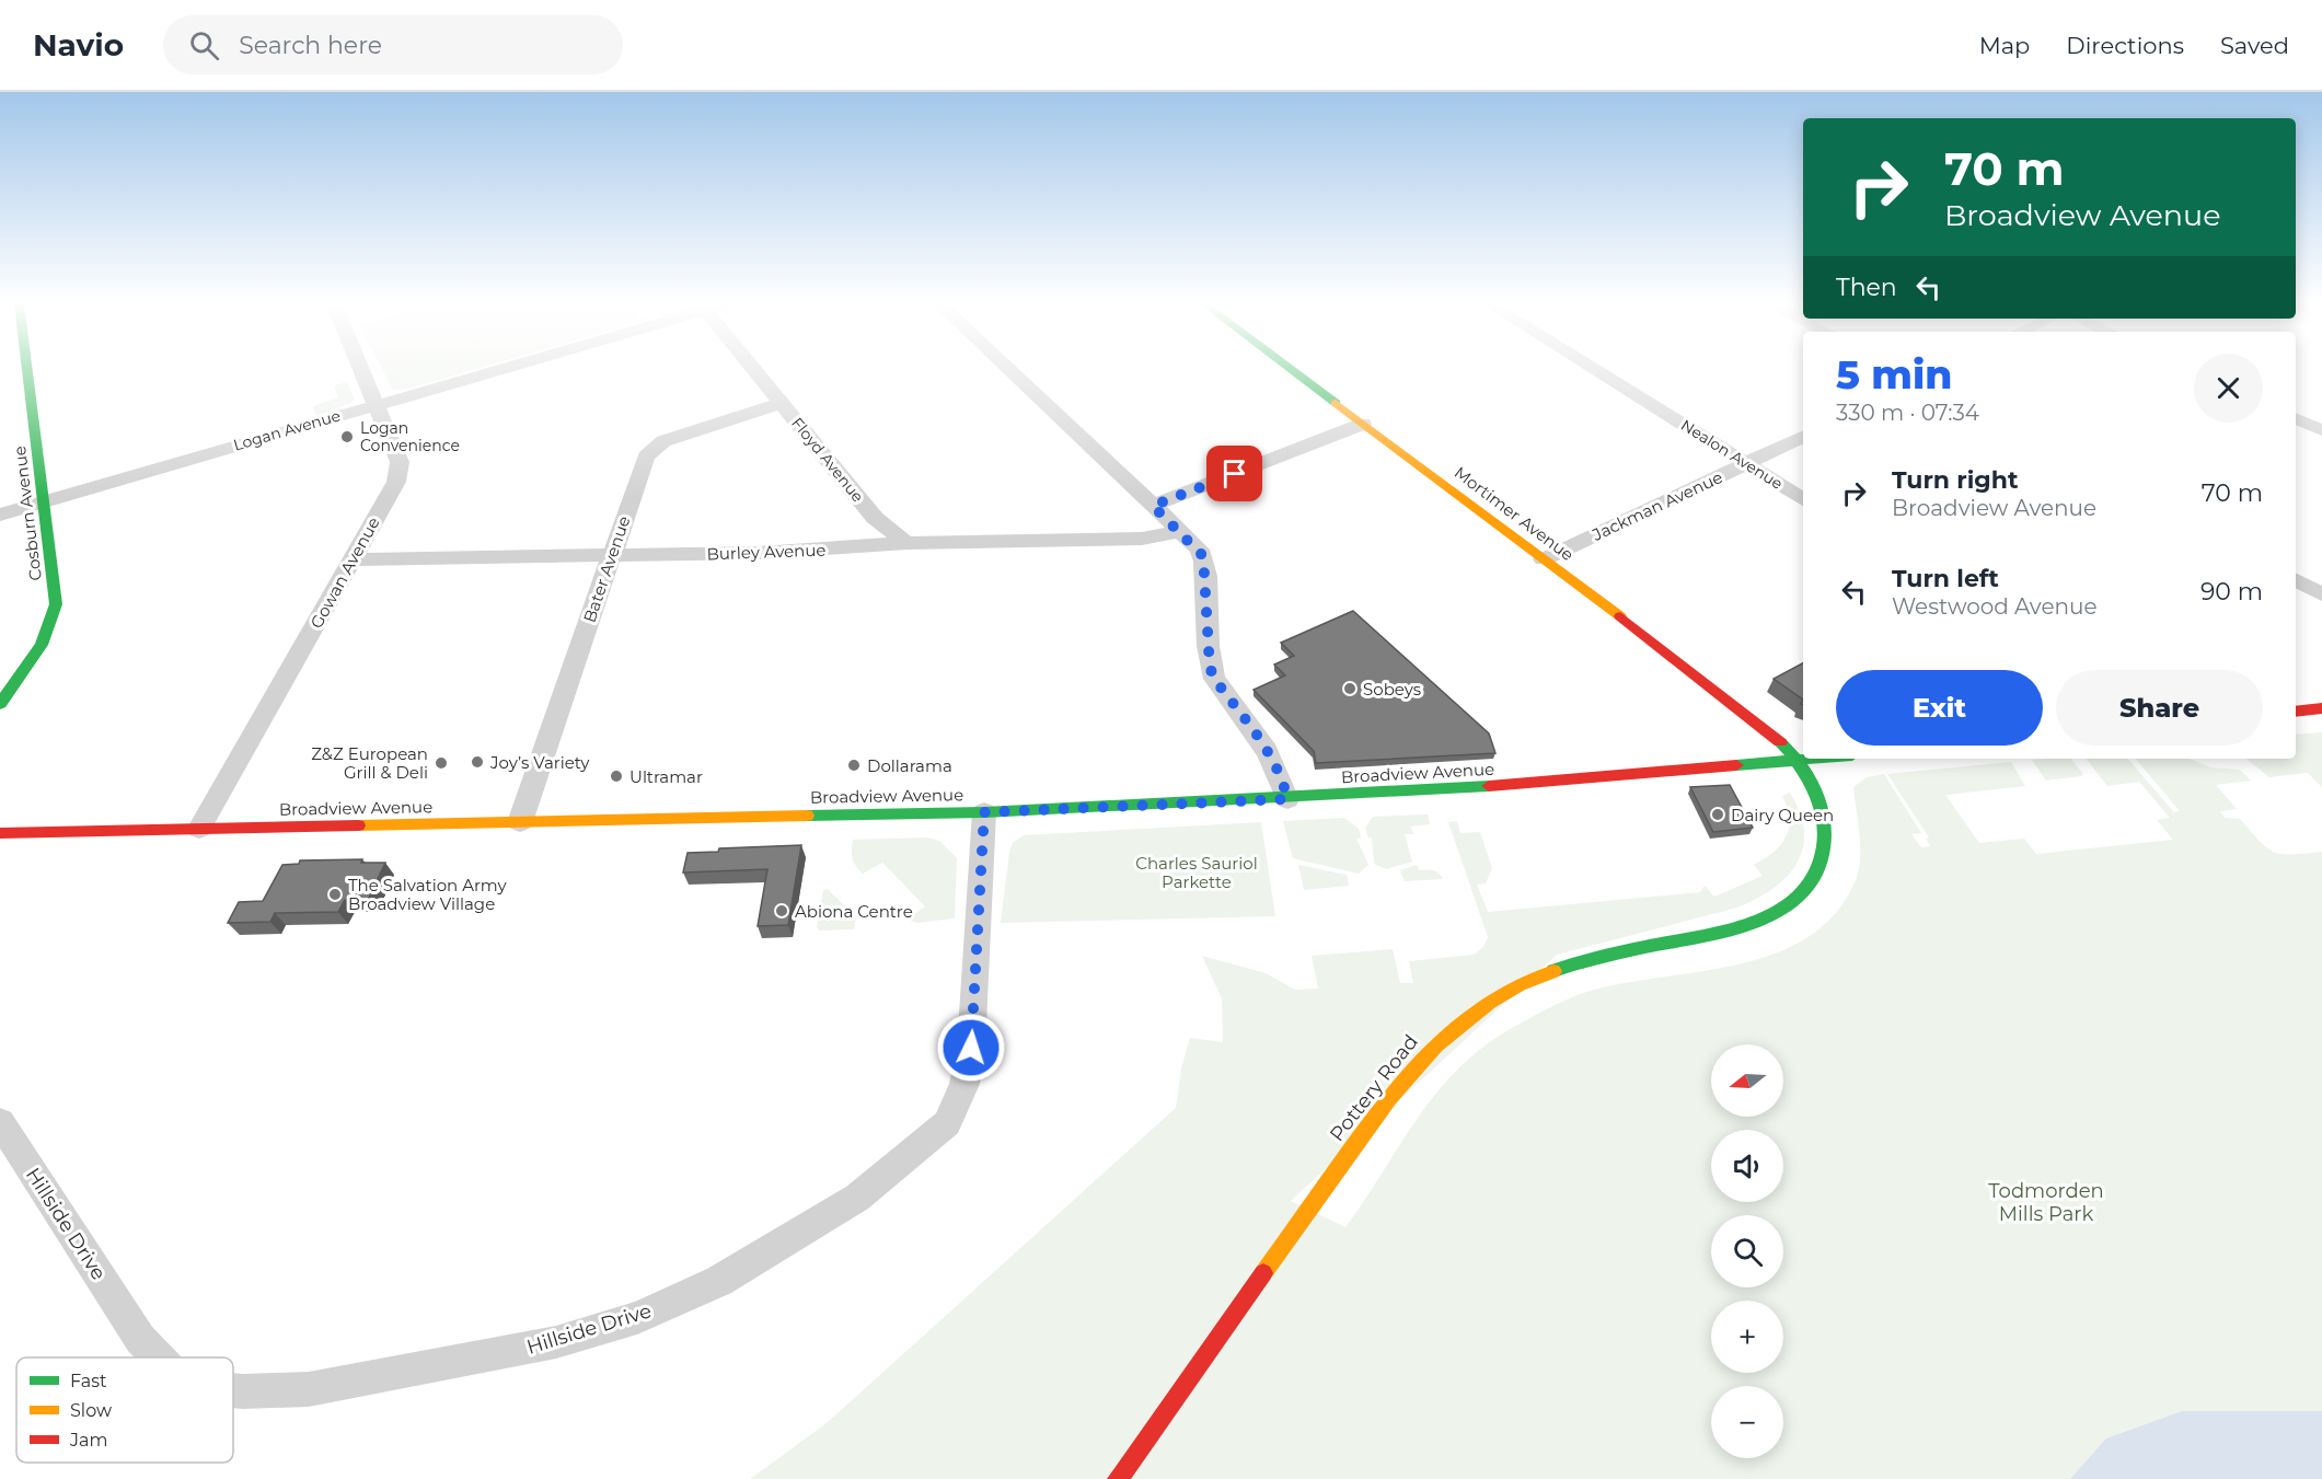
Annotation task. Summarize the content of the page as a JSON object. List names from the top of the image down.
{
  "streets": {
    "street": [
      "Logan Avenue",
      "Nealon Avenue",
      "Floyd Avenue",
      "Jackman Avenue",
      "Cosburn Avenue",
      "Mortimer Avenue",
      "Burley Avenue",
      "Bater Avenue",
      "Gowan Avenue",
      "Broadview Avenue",
      "Pottery Road",
      "Hillside Drive"
    ]
  },
  "crossings": [
    ["Logan Avenue", "Cosburn Avenue"],
    ["Logan Avenue", "Gowan Avenue"],
    ["Nealon Avenue", "Jackman Avenue"],
    ["Floyd Avenue", "Burley Avenue"],
    ["Floyd Avenue", "Bater Avenue"],
    ["Jackman Avenue", "Mortimer Avenue"],
    ["Mortimer Avenue", "Broadview Avenue"],
    ["Mortimer Avenue", "Pottery Road"],
    ["Burley Avenue", "Bater Avenue"],
    ["Burley Avenue", "Gowan Avenue"],
    ["Bater Avenue", "Broadview Avenue"],
    ["Gowan Avenue", "Broadview Avenue"],
    ["Broadview Avenue", "Pottery Road"],
    ["Broadview Avenue", "Hillside Drive"]
  ],
  "parks": ["Charles Sauriol Parkette", "Todmorden Mills Park"],
  "places": [
    "Logan Convenience",
    "Sobeys",
    "Joy’s Variety",
    "Z&Z European Grill & Deli",
    "Dollarama",
    "Ultramar",
    "Dairy Queen",
    "The Salvation Army Broadview Village",
    "Abiona Centre"
  ],
  "legend": ["Fast", "Slow", "Jam"],
  "north": "left",
  "page": {
    "header": "Navio",
    "search": "Search here",
    "nav": ["Map", "Directions", "Saved"],
    "turn": ["70 m", "Broadview Avenue"],
    "then": "Then",
    "heading": ["5 min", "330 m · 07:34"],
    "list": [
      {
        "name": "Turn right",
        "note": "Broadview Avenue",
        "value": "70 m"
      },
      {
        "name": "Turn left",
        "note": "Westwood Avenue",
        "value": "90 m"
      }
    ],
    "buttons": ["Exit", "Share"],
    "map_buttons": ["+", "−"]
  }
}
